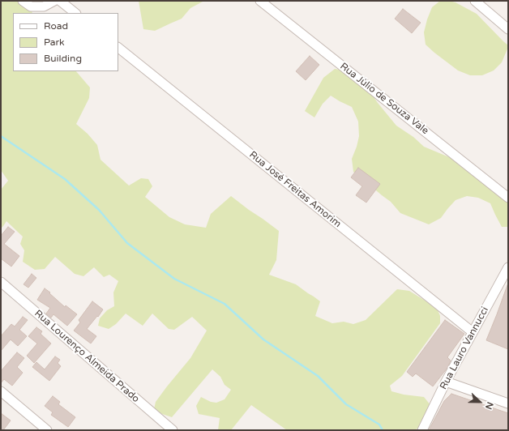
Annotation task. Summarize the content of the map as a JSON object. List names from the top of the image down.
{
  "streets": {
    "street": [
      "Rua Jùlio de Souza Vale",
      "Rua José Freitas Amorim",
      "Rua Lauro Vannucci",
      "Rua Lourenço Almeida Prado"
    ]
  },
  "crossings": [
    ["Rua José Freitas Amorim", "Rua Lauro Vannucci"]
  ],
  "legend": ["Road", "Park", "Building"],
  "north": "right"
}
